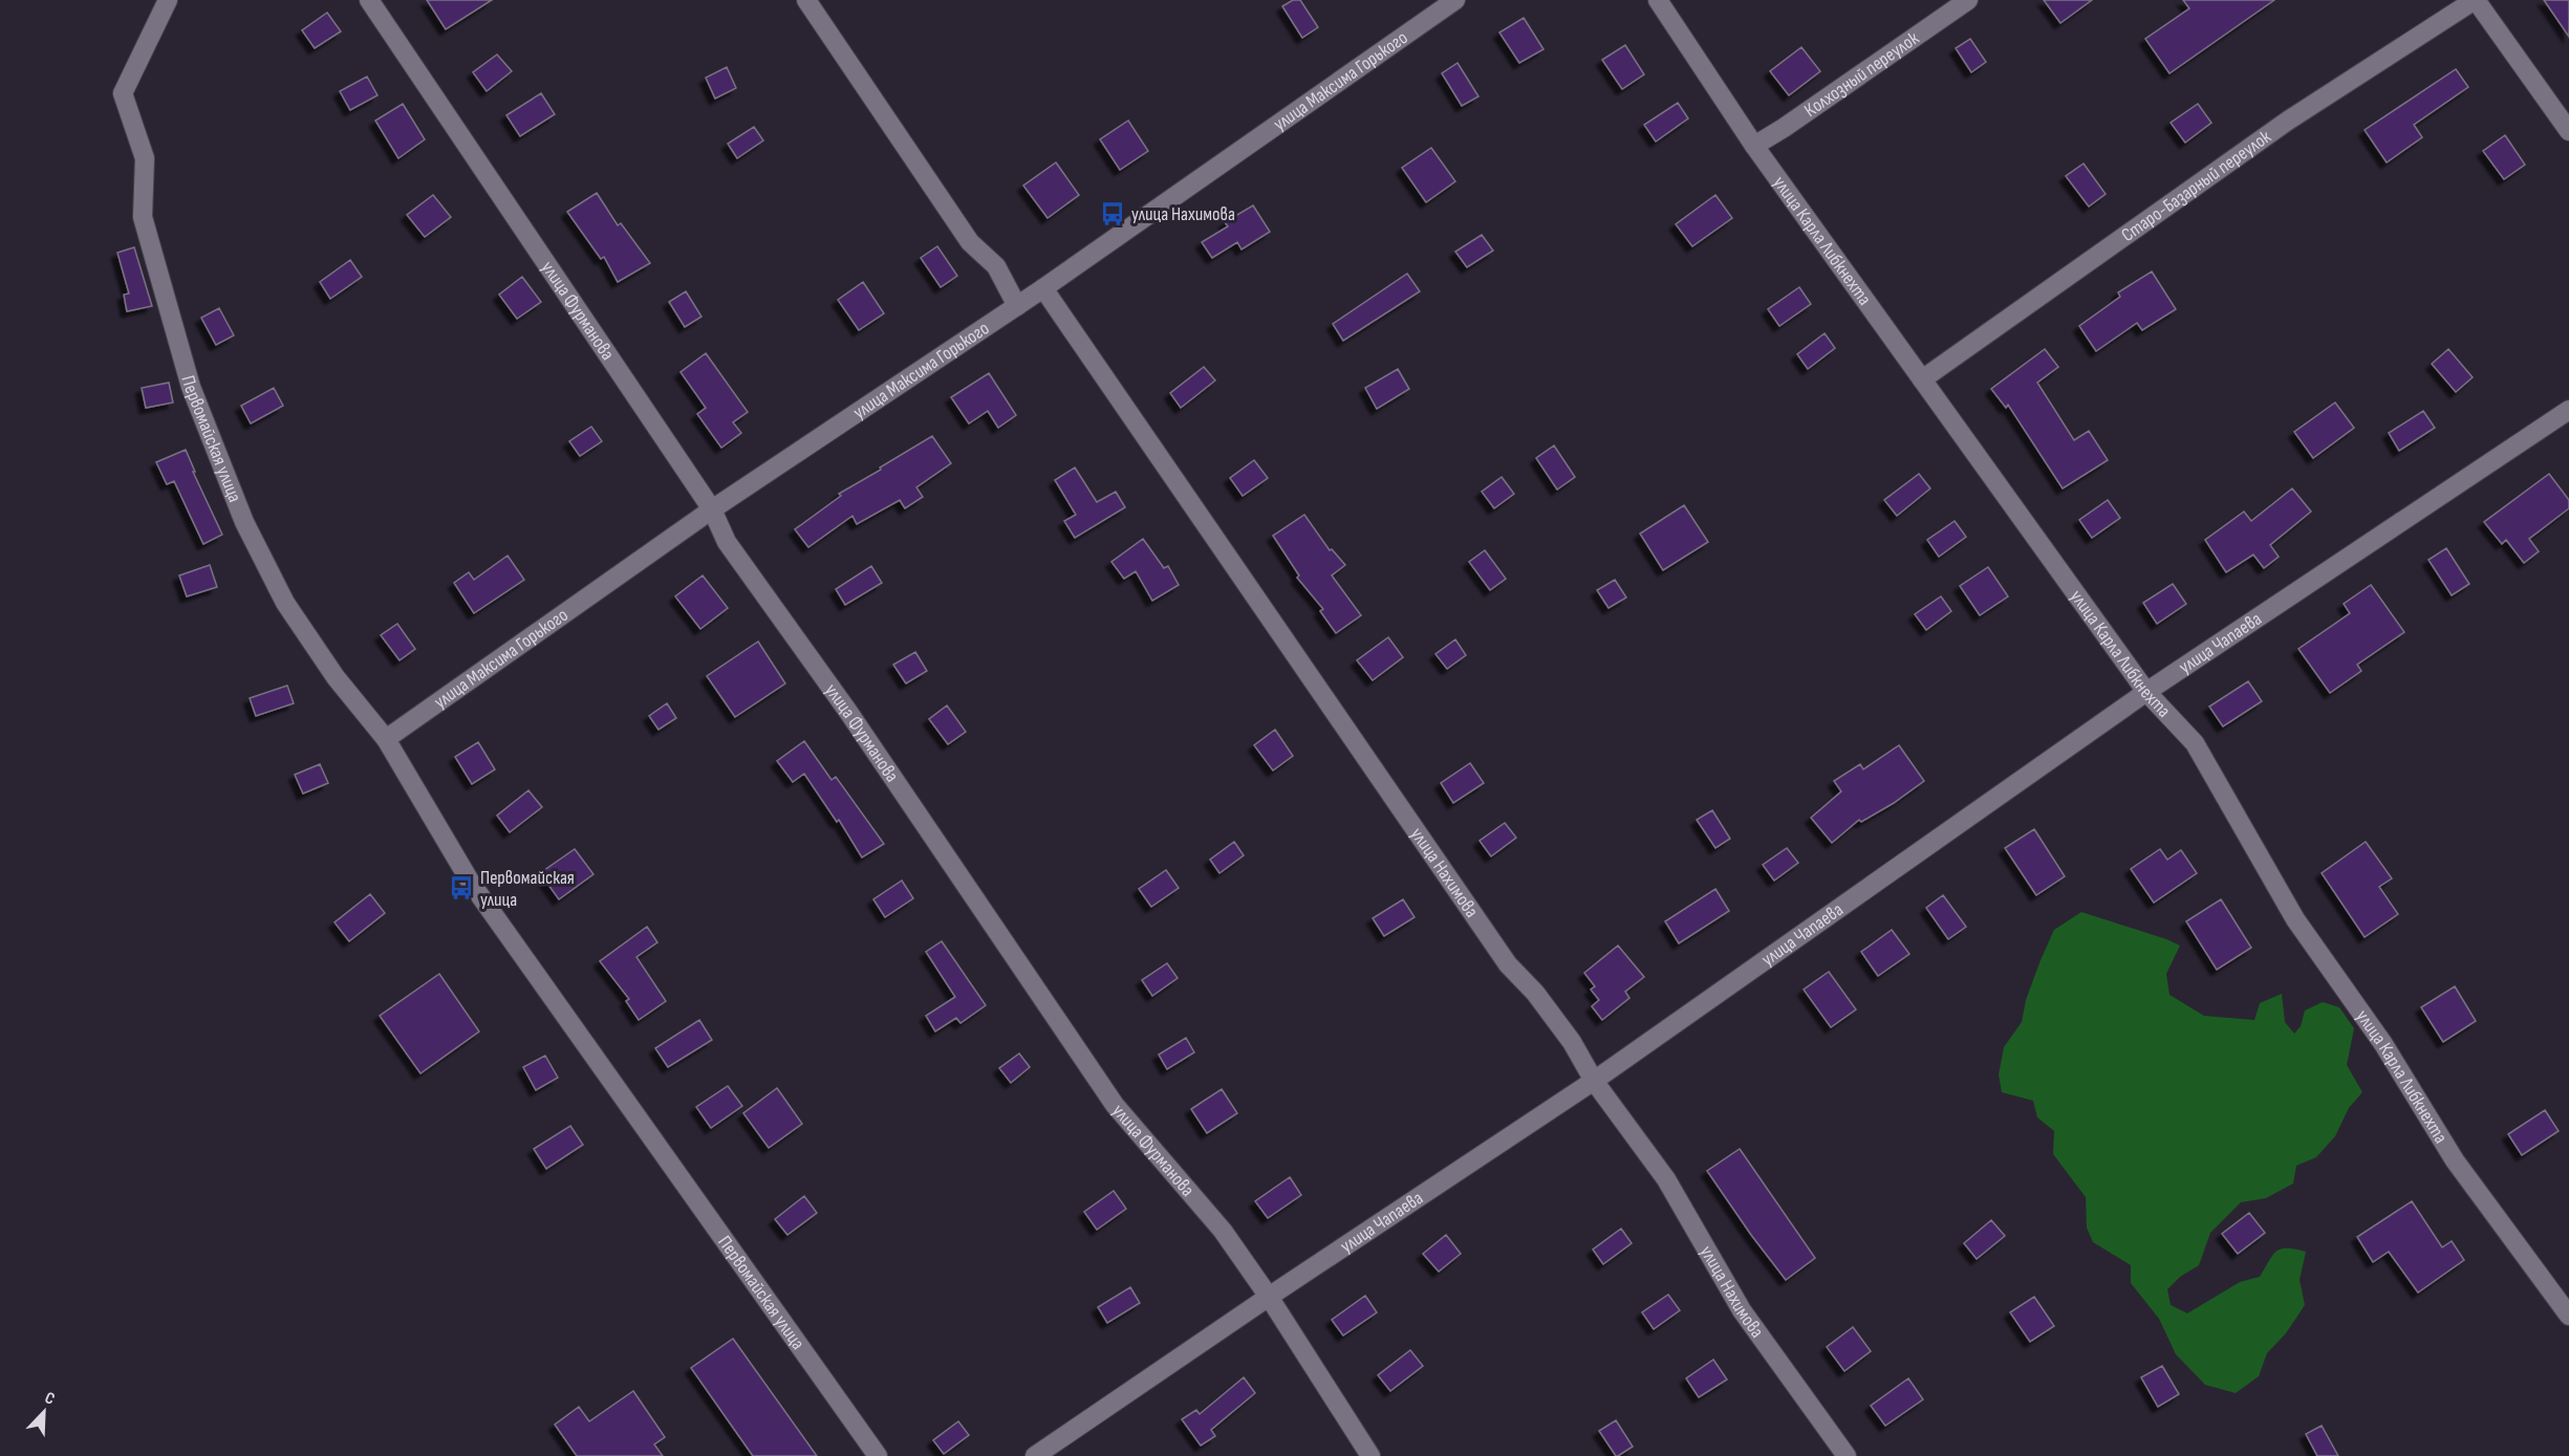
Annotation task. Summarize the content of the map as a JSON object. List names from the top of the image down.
{
  "streets": {
    "street": [
      "Колхозный переулок",
      "улица Максима Горького",
      "Старо-Базарный переулок",
      "улица Карла Либкнехта",
      "улица Фурманова",
      "Первомайская улица",
      "улица Чапаева",
      "улица Нахимова"
    ]
  },
  "crossings": [
    ["Колхозный переулок", "улица Карла Либкнехта"],
    ["улица Максима Горького", "улица Фурманова"],
    ["улица Максима Горького", "Первомайская улица"],
    ["улица Максима Горького", "улица Нахимова"],
    ["Старо-Базарный переулок", "улица Карла Либкнехта"],
    ["улица Карла Либкнехта", "улица Чапаева"],
    ["улица Фурманова", "улица Чапаева"],
    ["улица Чапаева", "улица Нахимова"]
  ],
  "places": {
    "bus stop": ["улица Нахимова", "Первомайская улица"]
  },
  "north": "top right"
}
